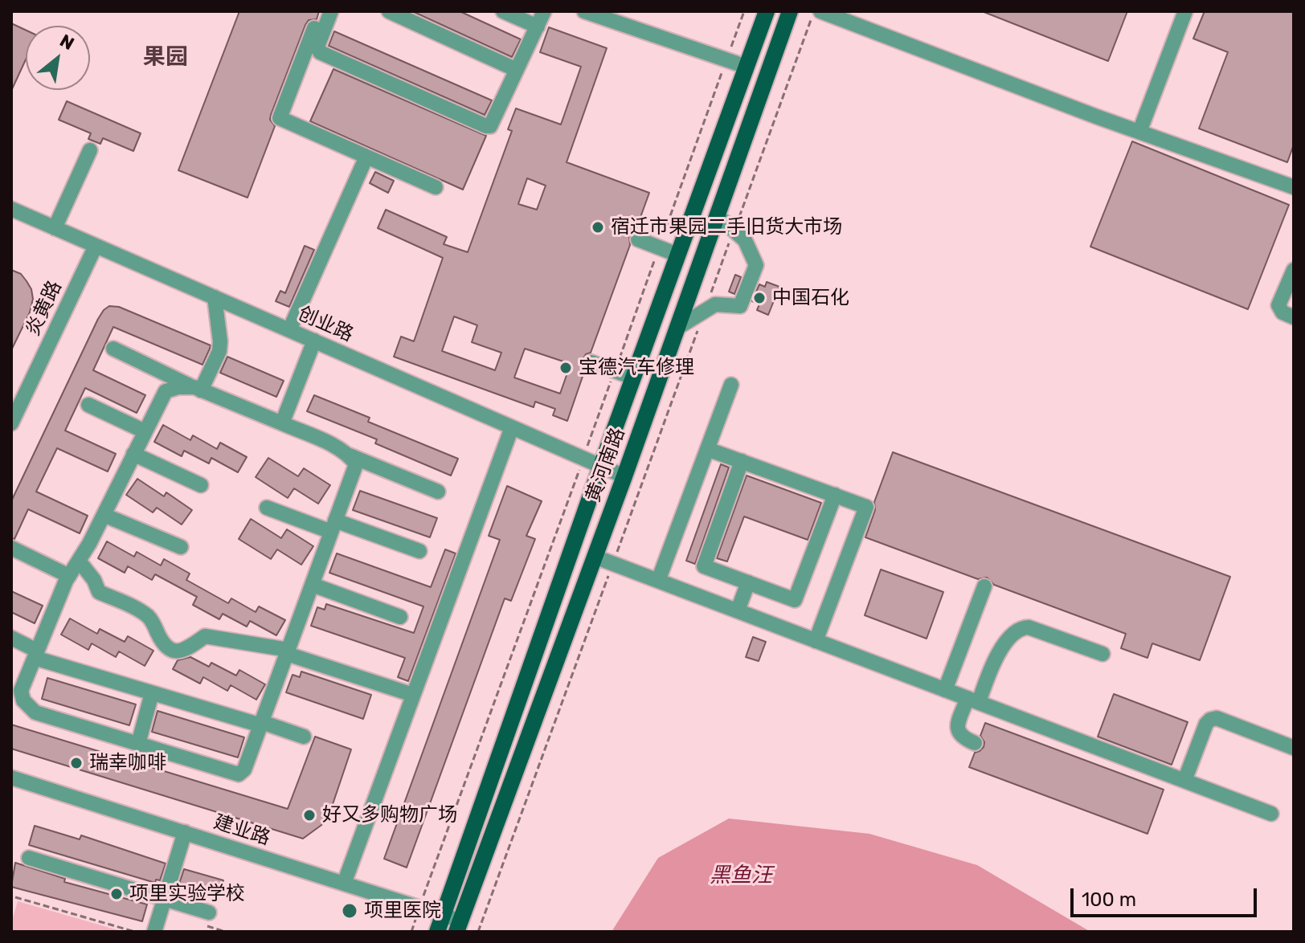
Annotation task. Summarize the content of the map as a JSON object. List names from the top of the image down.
{
  "streets": {
    "main road": ["黄河南路"],
    "street": ["炎黄路", "创业路", "建业路"]
  },
  "crossings": [
    ["炎黄路", "创业路"],
    ["创业路", "黄河南路"],
    ["黄河南路", "建业路"]
  ],
  "districts": ["果园"],
  "water": ["黑鱼汪"],
  "places": [
    "宿迁市果园二手旧货大市场",
    "中国石化",
    "宝德汽车修理",
    "瑞幸咖啡",
    "好又多购物广场",
    "项里实验学校",
    "项里医院"
  ],
  "scale_bar": "100 m",
  "north": "top right"
}
